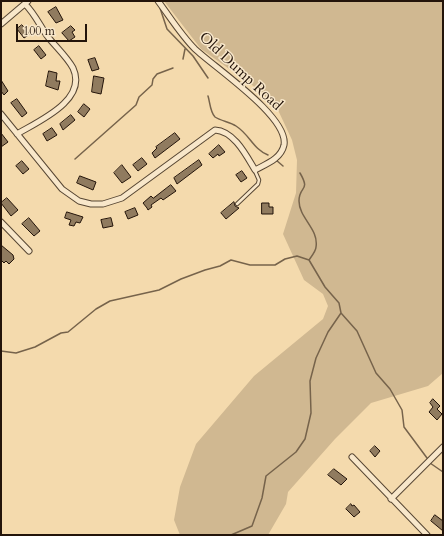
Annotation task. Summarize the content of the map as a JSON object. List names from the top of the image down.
{
  "streets": {
    "street": ["Old Dump Road"]
  },
  "scale_bar": "100 m"
}
